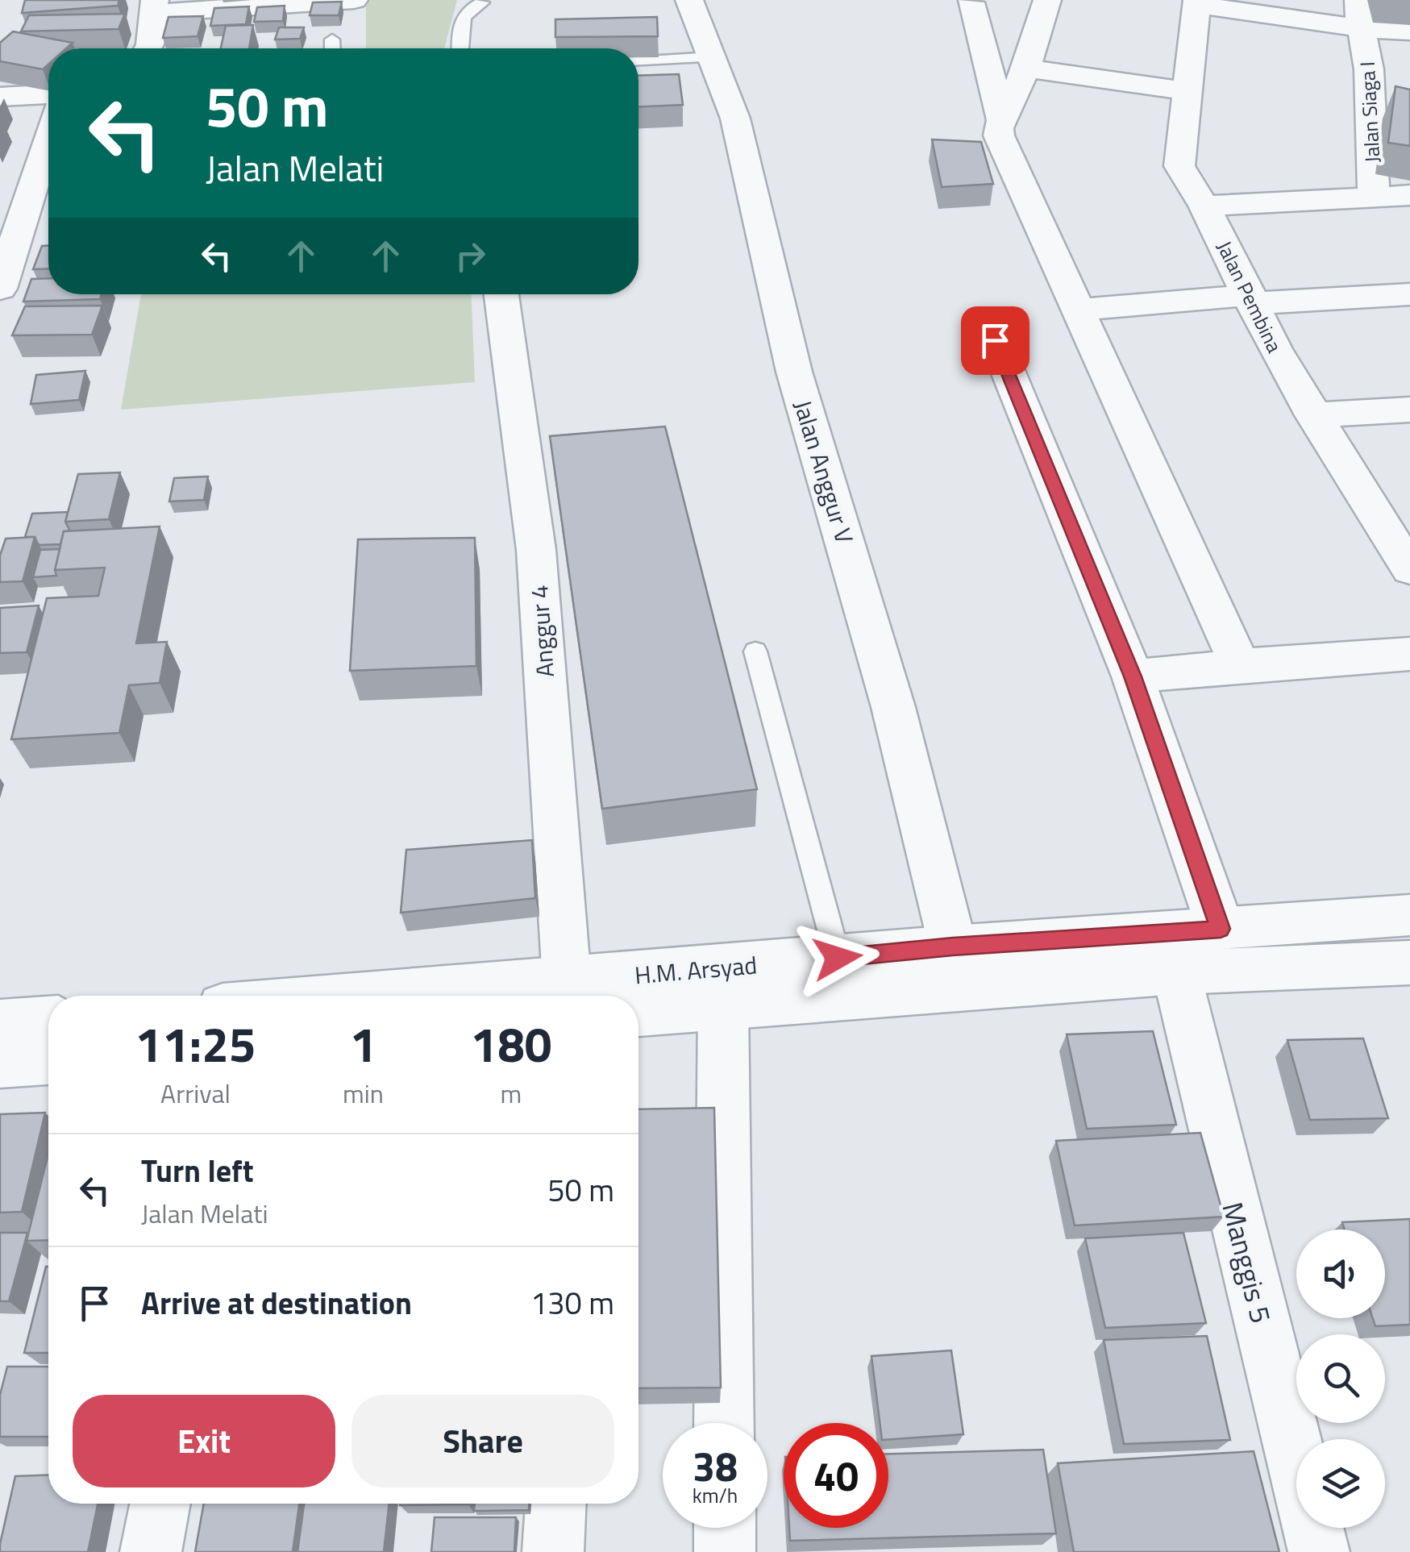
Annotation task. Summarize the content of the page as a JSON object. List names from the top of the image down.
{
  "streets": {
    "street": [
      "Jalan Siaga I",
      "Jalan Pembina",
      "Jalan Anggur V",
      "Anggur 4",
      "H.M. Arsyad",
      "Manggis 5"
    ]
  },
  "crossings": [
    ["Jalan Anggur V", "H.M. Arsyad"],
    ["Anggur 4", "H.M. Arsyad"],
    ["H.M. Arsyad", "Manggis 5"]
  ],
  "page": {
    "turn": ["50 m", "Jalan Melati"],
    "eta": [
      "11:25",
      "Arrival",
      "1",
      "min",
      "180",
      "m"
    ],
    "list": [
      {
        "name": "Turn left",
        "note": "Jalan Melati",
        "value": "50 m"
      },
      {
        "name": "Arrive at destination",
        "value": "130 m"
      }
    ],
    "buttons": ["Exit", "Share"],
    "speed": "38 km/h",
    "limit": "40"
  }
}
